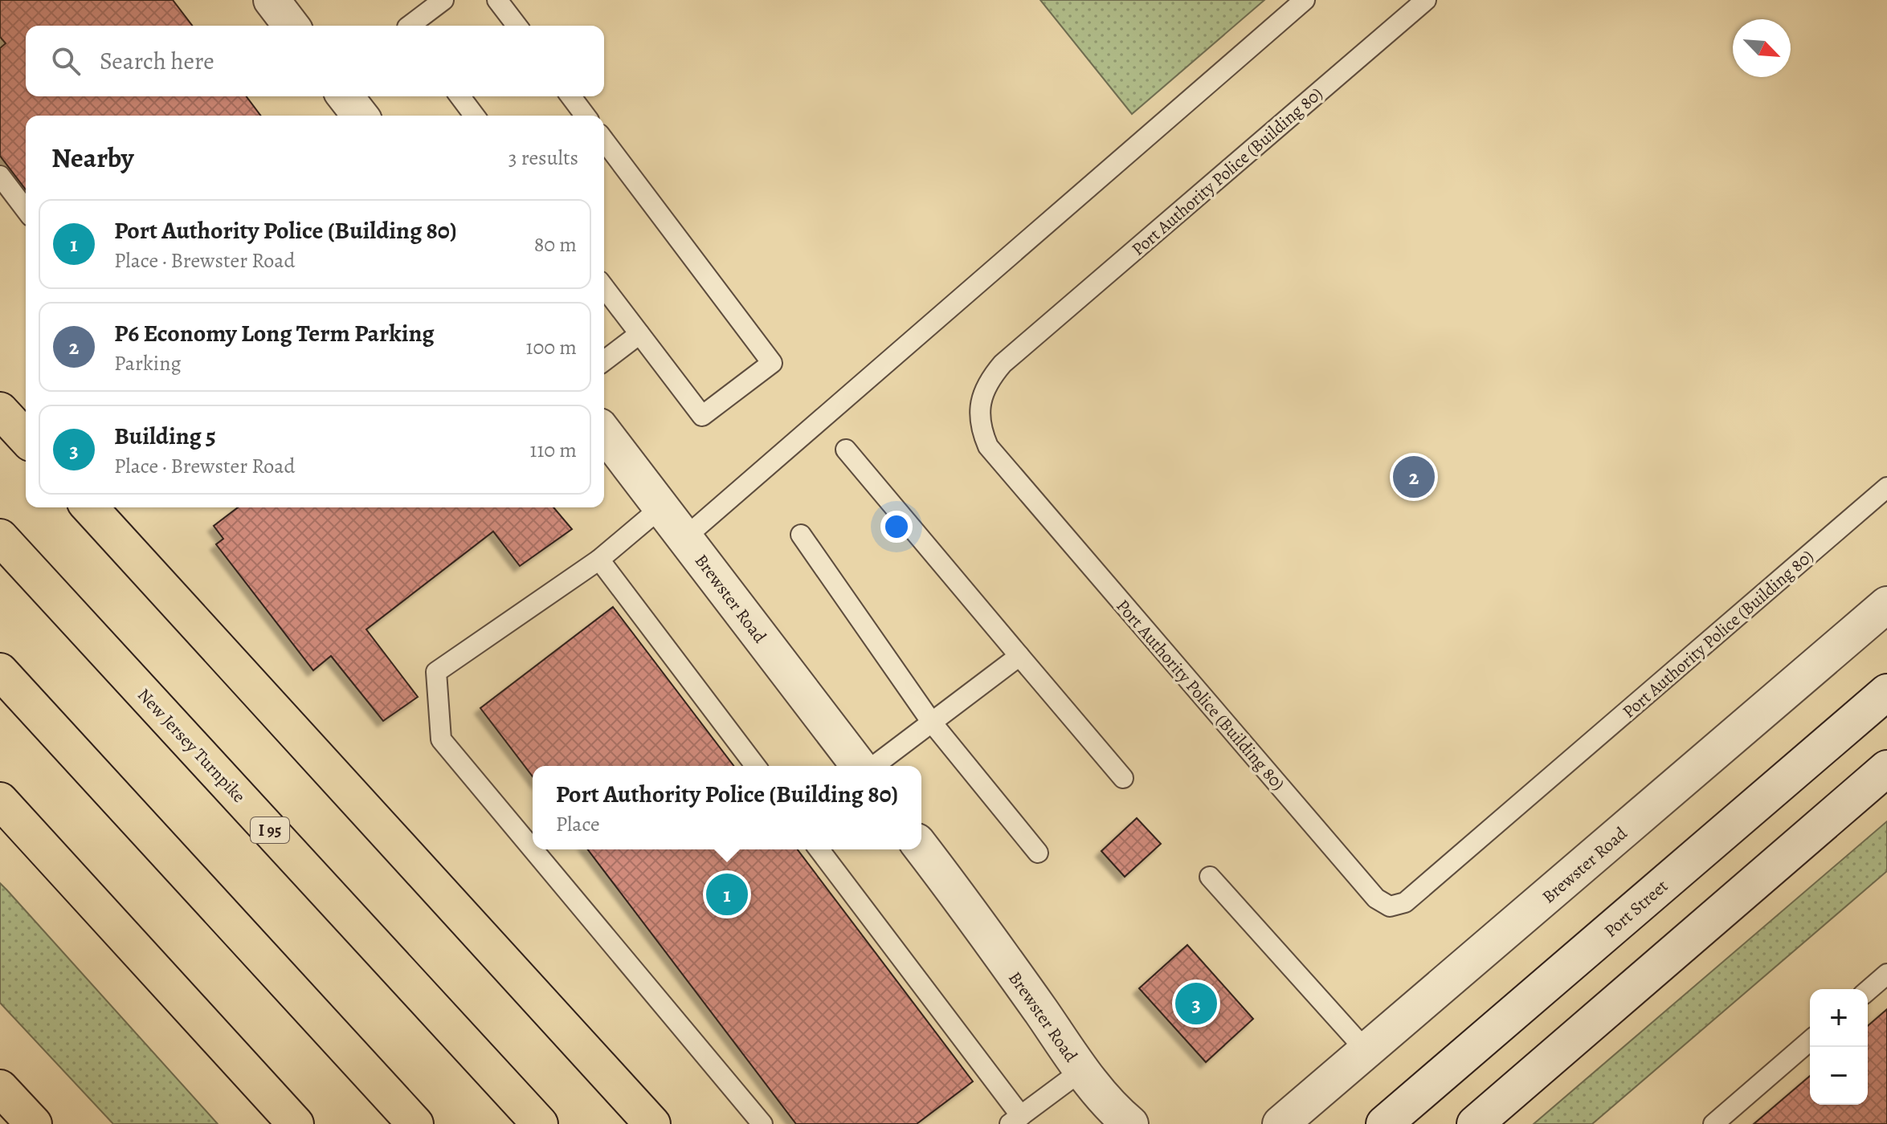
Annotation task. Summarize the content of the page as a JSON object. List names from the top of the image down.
{
  "streets": {
    "highway": ["New Jersey Turnpike", "I 95"],
    "street": ["Brewster Road", "Port Street"],
    "lane": ["Port Authority Police (Building 80)"]
  },
  "north": "bottom right",
  "page": {
    "search": "Search here",
    "heading": ["Nearby", "3 results"],
    "list": [
      {
        "mark": "1",
        "name": "Port Authority Police (Building 80)",
        "note": "Place · Brewster Road",
        "value": "80 m"
      },
      {
        "mark": "2",
        "name": "P6 Economy Long Term Parking",
        "note": "Parking",
        "value": "100 m"
      },
      {
        "mark": "3",
        "name": "Building 5",
        "note": "Place · Brewster Road",
        "value": "110 m"
      }
    ],
    "pins": ["2", "1", "3"],
    "popup": ["Port Authority Police (Building 80)", "Place"],
    "map_buttons": ["+", "−"]
  }
}
